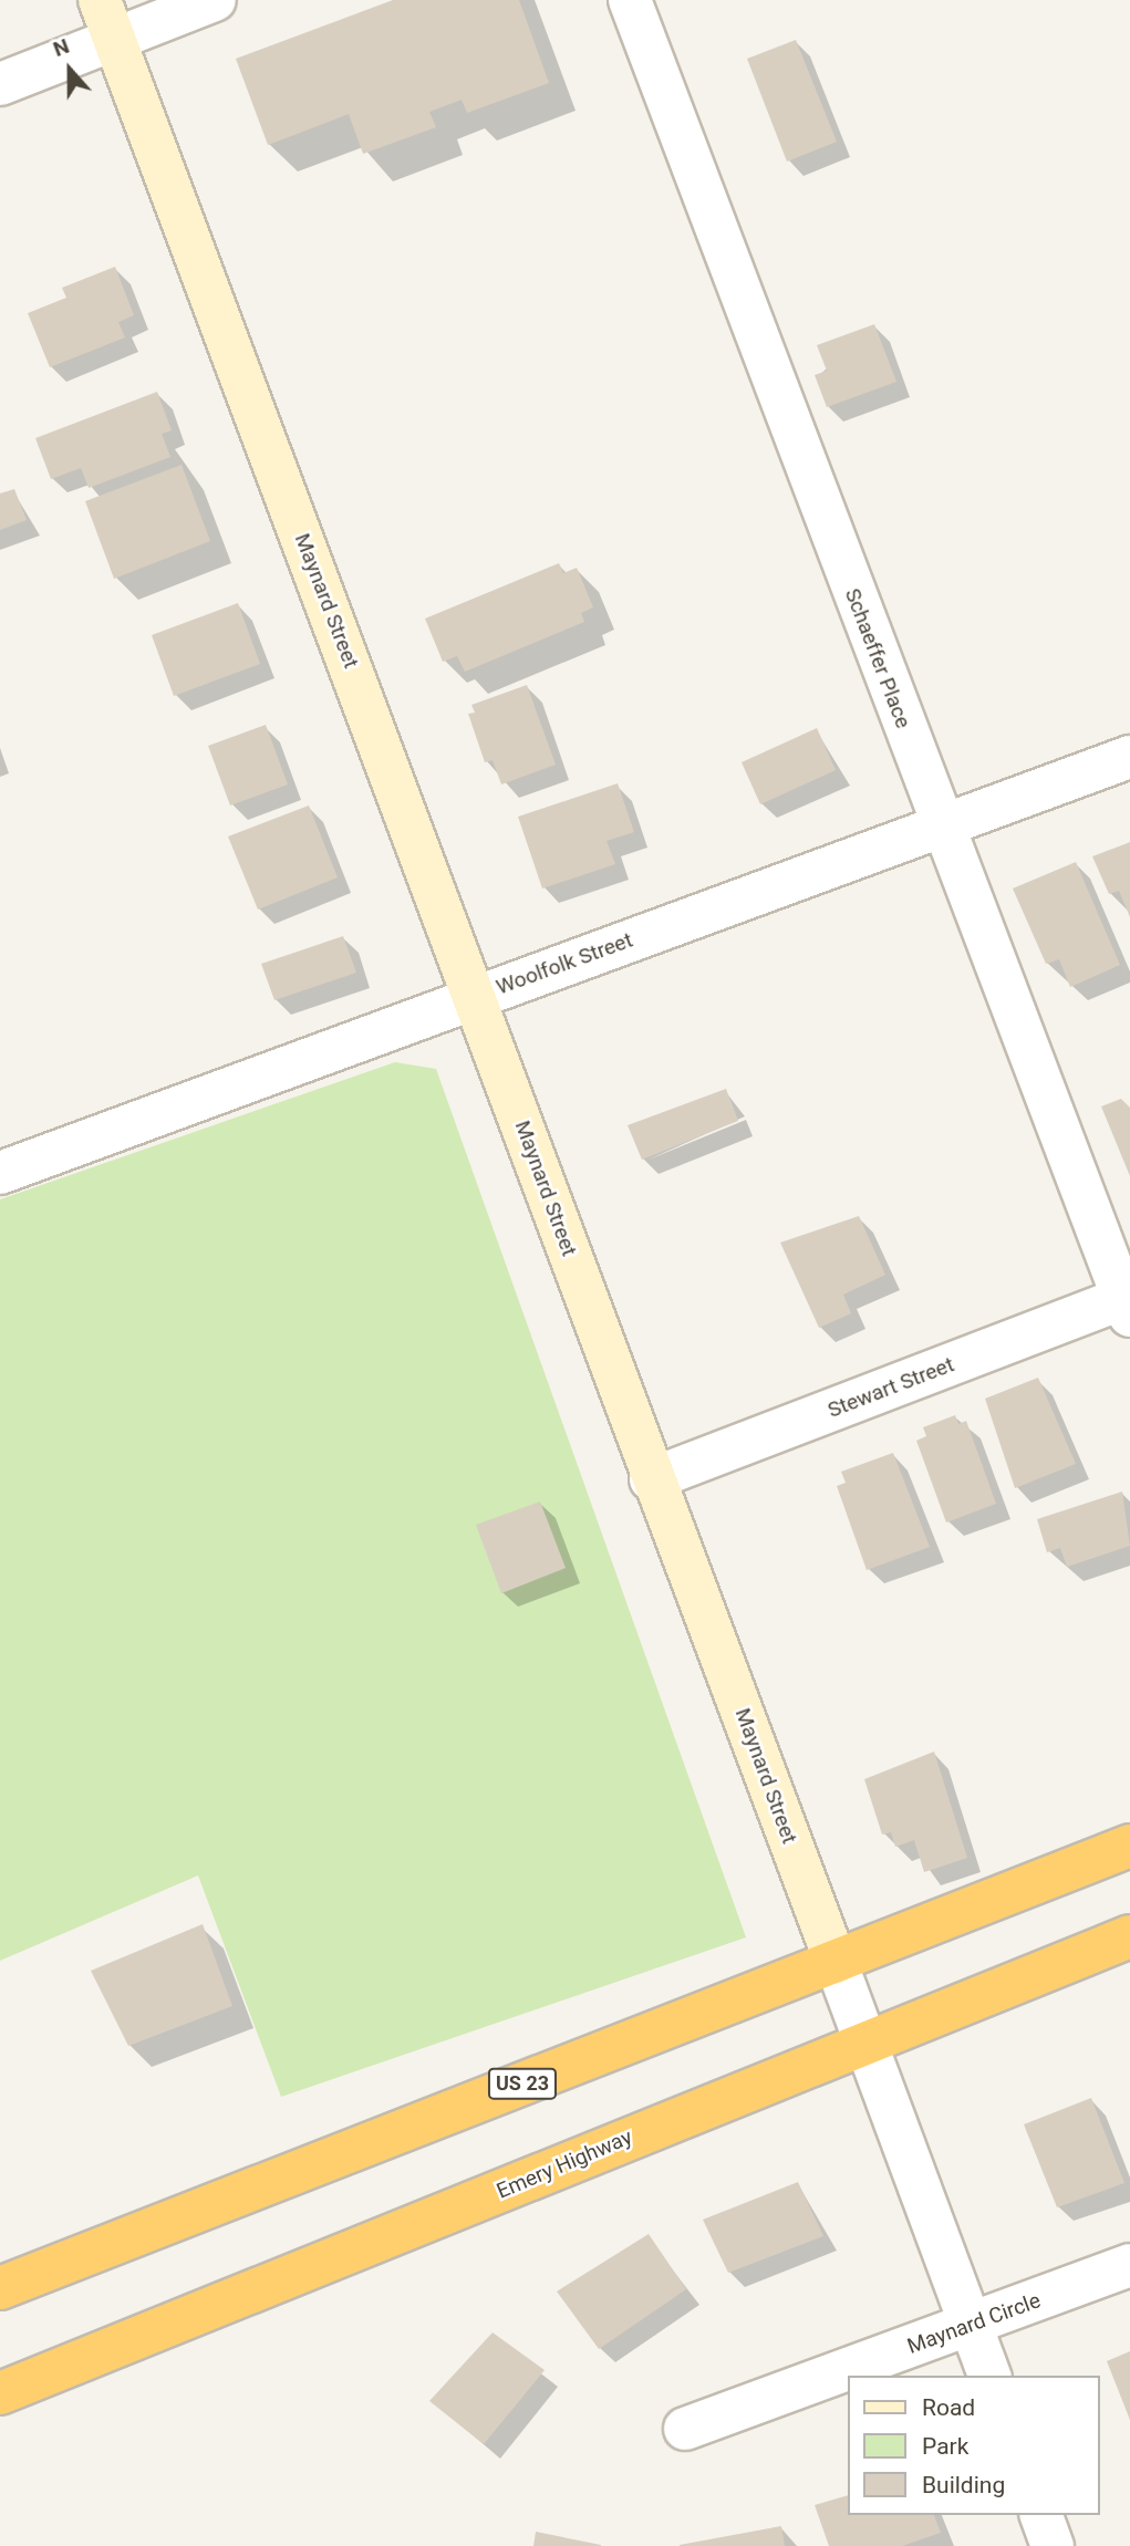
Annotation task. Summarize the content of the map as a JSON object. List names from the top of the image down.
{
  "streets": {
    "highway": ["US 23", "Emery Highway"],
    "street": [
      "Maynard Street",
      "Schaeffer Place",
      "Woolfolk Street",
      "Stewart Street",
      "Maynard Circle"
    ]
  },
  "crossings": [
    ["Maynard Street", "Woolfolk Street"],
    ["Maynard Street", "Stewart Street"],
    ["Maynard Street", "US 23"],
    ["Maynard Street", "Emery Highway"],
    ["Maynard Street", "Maynard Circle"],
    ["Schaeffer Place", "Woolfolk Street"],
    ["Schaeffer Place", "Stewart Street"]
  ],
  "legend": ["Road", "Park", "Building"],
  "north": "top"
}
